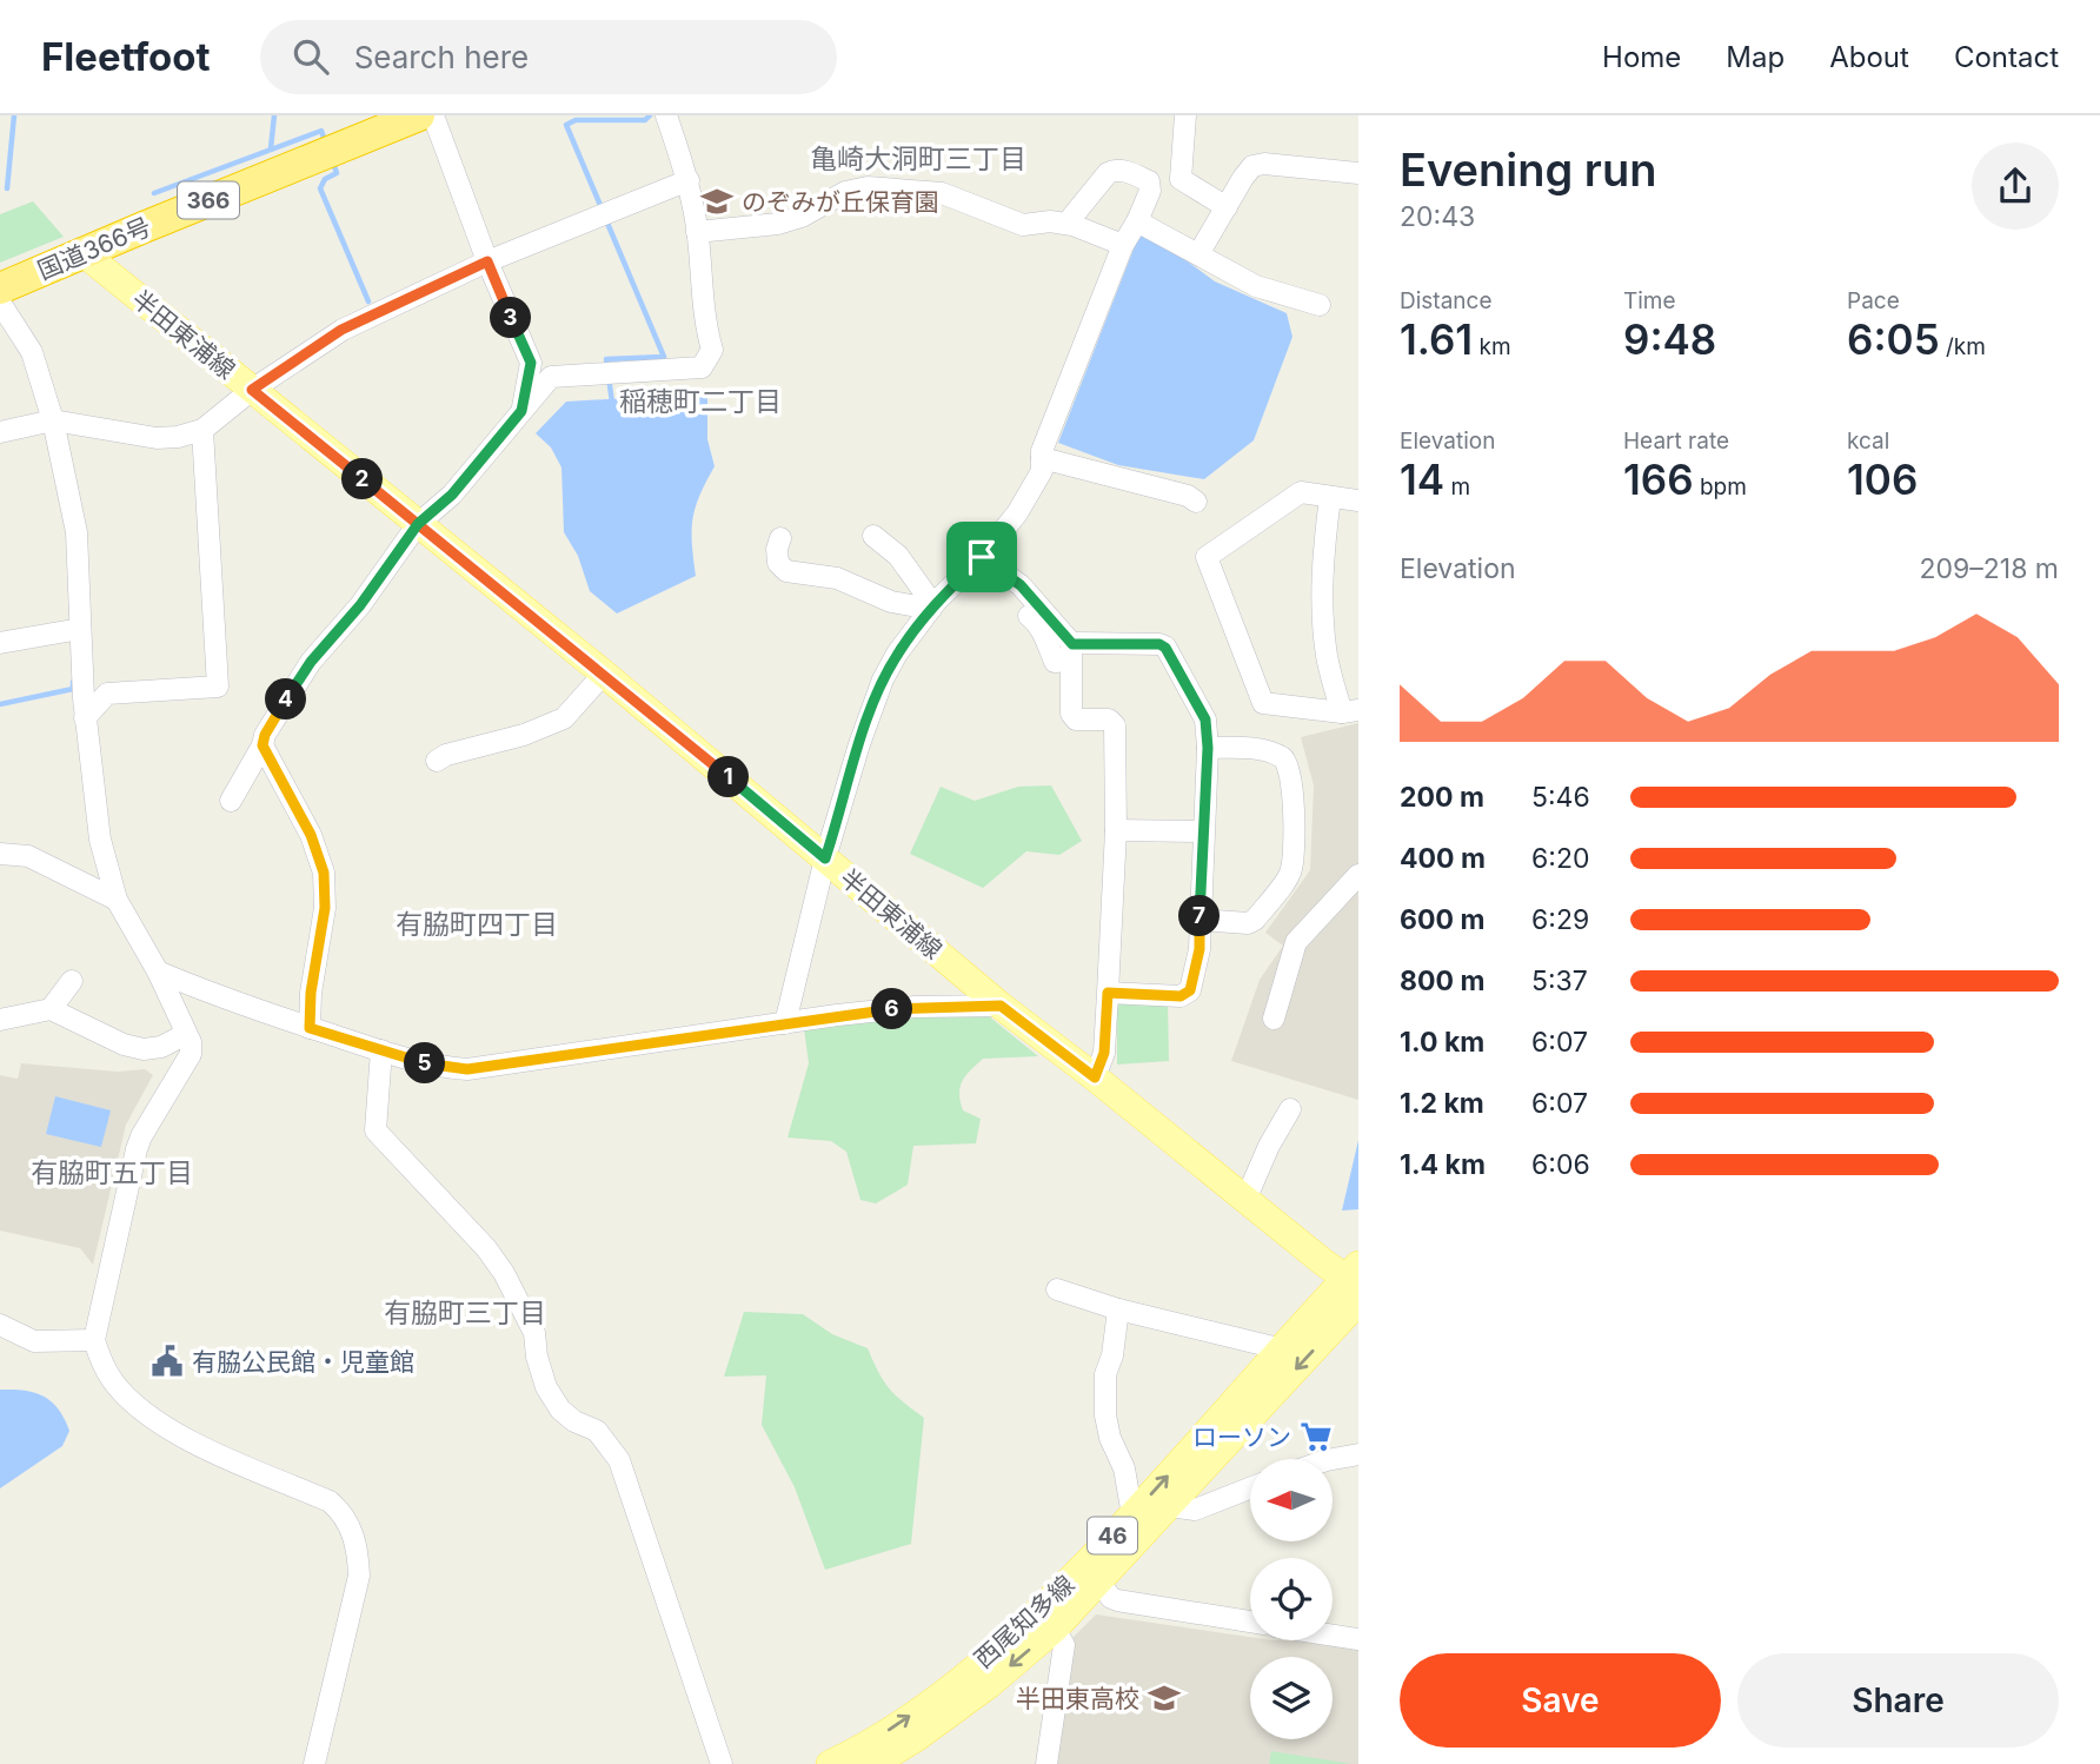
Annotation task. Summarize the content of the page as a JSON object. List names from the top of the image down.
{
  "streets": {
    "highway": ["366", "国道366号"],
    "main road": ["半田東浦線", "46", "西尾知多線"]
  },
  "crossings": [
    ["国道366号", "半田東浦線"],
    ["半田東浦線", "西尾知多線"]
  ],
  "districts": [
    "亀崎大洞町三丁目",
    "稲穂町二丁目",
    "有脇町四丁目",
    "有脇町五丁目",
    "有脇町三丁目"
  ],
  "places": {
    "school or university": ["のぞみが丘保育園", "半田東高校"],
    "public building": ["有脇公民館・児童館"],
    "supermarket": ["ローソン"]
  },
  "north": "left",
  "page": {
    "header": "Fleetfoot",
    "search": "Search here",
    "nav": [
      "Home",
      "Map",
      "About",
      "Contact"
    ],
    "heading": ["Evening run", "20:43"],
    "stats": [
      ["Distance", "1.61 km"],
      ["Time", "9:48"],
      ["Pace", "6:05 /km"],
      ["Elevation", "14 m"],
      ["Heart rate", "166 bpm"],
      ["kcal", "106"]
    ],
    "pins": [
      "3",
      "2",
      "4",
      "1",
      "7",
      "6",
      "5"
    ],
    "chart": ["Elevation", "209–218 m"],
    "list": [
      {
        "name": "200 m",
        "note": "5:46"
      },
      {
        "name": "400 m",
        "note": "6:20"
      },
      {
        "name": "600 m",
        "note": "6:29"
      },
      {
        "name": "800 m",
        "note": "5:37"
      },
      {
        "name": "1.0 km",
        "note": "6:07"
      },
      {
        "name": "1.2 km",
        "note": "6:07"
      },
      {
        "name": "1.4 km",
        "note": "6:06"
      }
    ],
    "buttons": ["Save", "Share"]
  }
}
